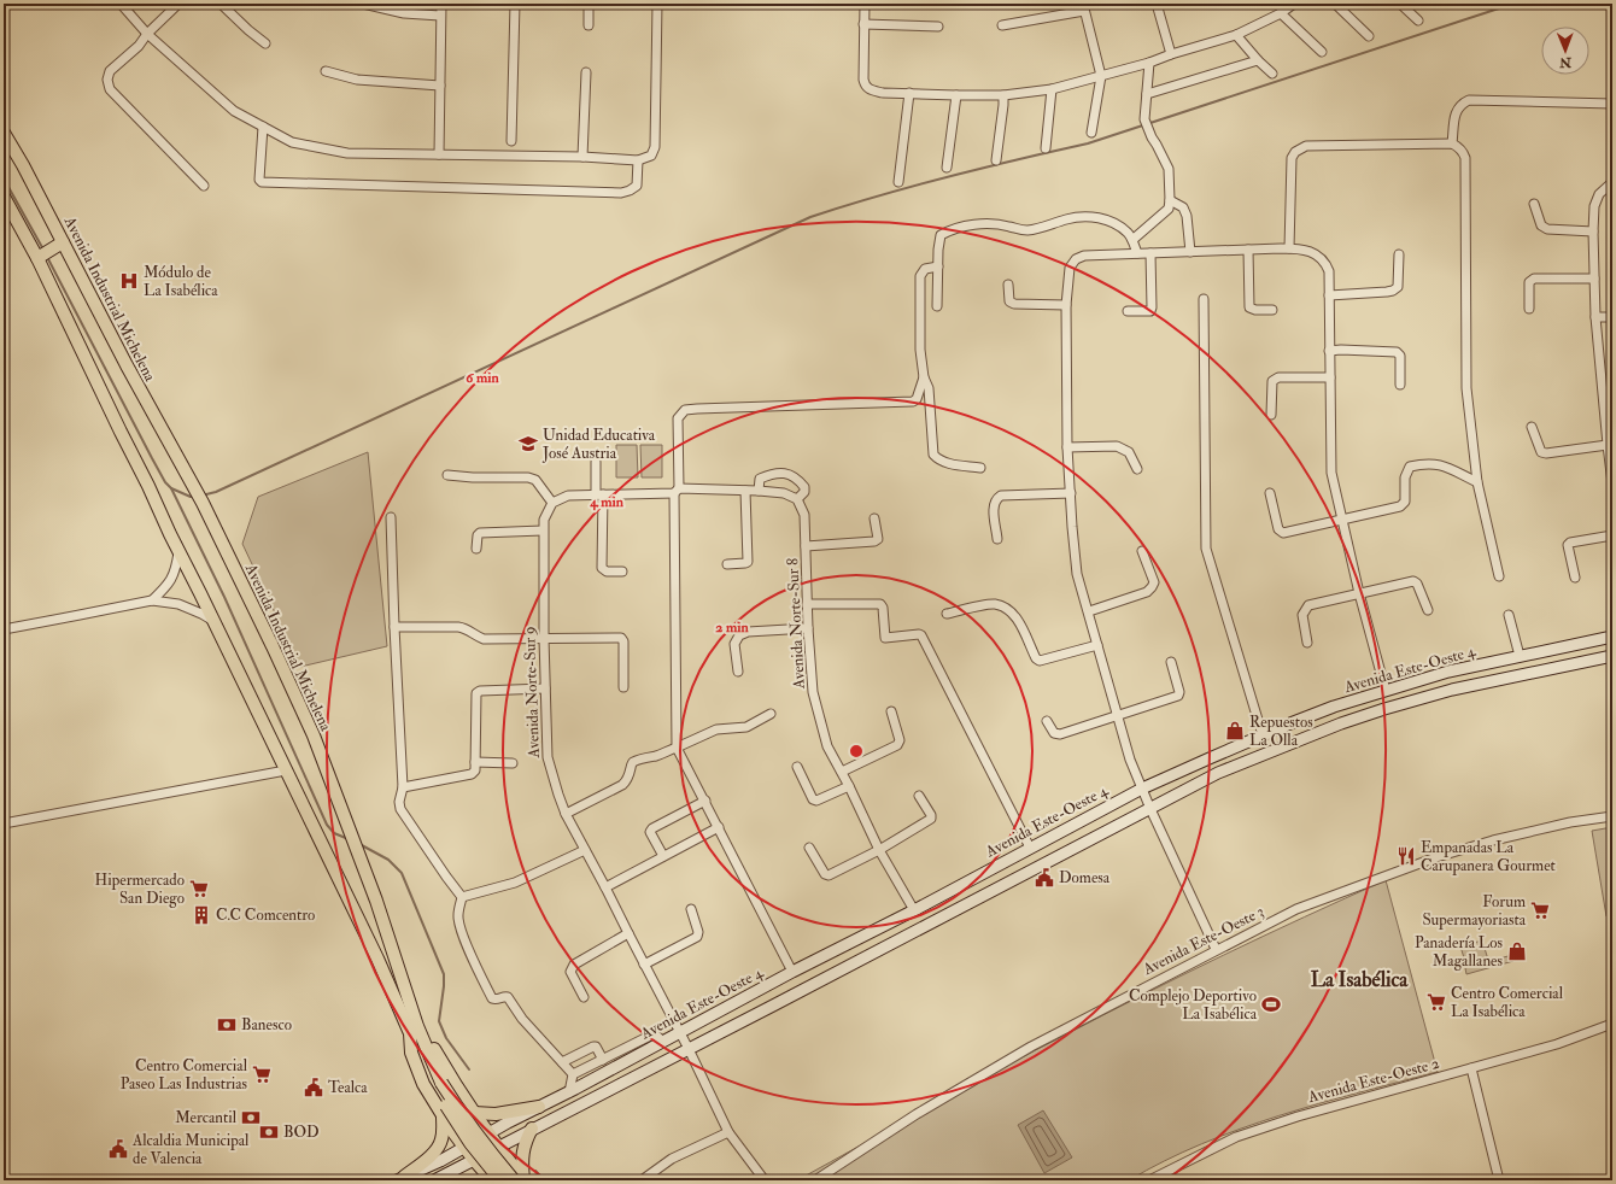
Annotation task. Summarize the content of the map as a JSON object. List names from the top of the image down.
{
  "streets": {
    "main road": ["Avenida Industrial Michelena", "Avenida Este-Oeste 4"],
    "street": [
      "Avenida Norte-Sur 8",
      "Avenida Norte-Sur 9",
      "Avenida Este-Oeste 3",
      "Avenida Este-Oeste 2"
    ]
  },
  "crossings": [
    ["Avenida Industrial Michelena", "Avenida Este-Oeste 4"],
    ["Avenida Norte-Sur 8", "Avenida Este-Oeste 4"],
    ["Avenida Este-Oeste 4", "Avenida Norte-Sur 9"]
  ],
  "districts": ["La Isabélica"],
  "places": {
    "hospital": ["Módulo de La Isabélica"],
    "school or university": ["Unidad Educativa José Austria"],
    "shop": ["Repuestos La Olla", "Panadería Los Magallanes"],
    "restaurant": ["Empanadas La Carupanera Gourmet"],
    "public building": ["Domesa", "Tealca", "Alcaldia Municipal de Valencia"],
    "supermarket": [
      "Hipermercado San Diego",
      "Forum Supermayoriasta",
      "Centro Comercial La Isabélica",
      "Centro Comercial Paseo Las Industrias"
    ],
    "building": ["C.C Comcentro"],
    "sports": ["Complejo Deportivo La Isabélica"],
    "bank": ["Banesco", "Mercantil", "BOD"]
  },
  "north": "bottom",
  "rings": ["6 min", "4 min", "2 min"]
}
